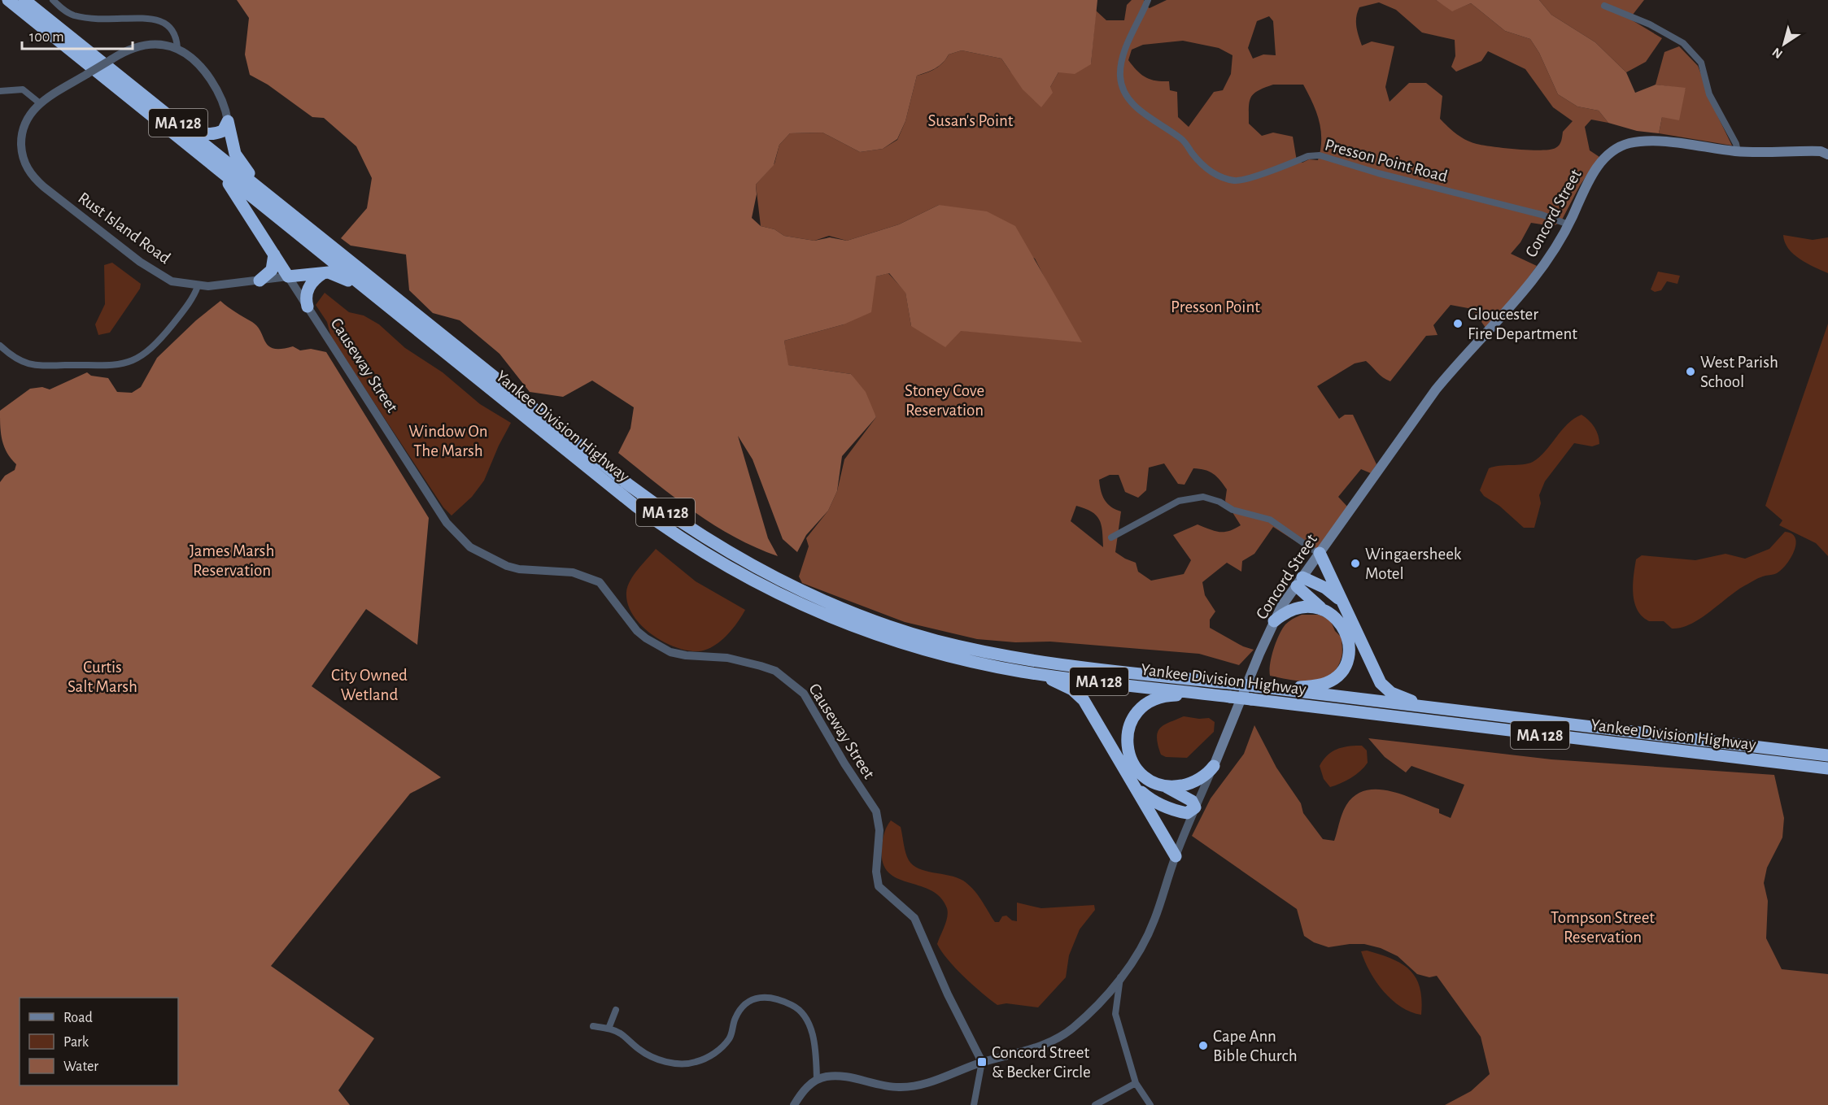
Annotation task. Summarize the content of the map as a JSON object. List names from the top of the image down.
{
  "streets": {
    "highway": ["MA 128", "Yankee Division Highway"],
    "main road": ["Concord Street"],
    "street": ["Presson Point Road", "Rust Island Road", "Causeway Street"]
  },
  "crossings": [
    ["Presson Point Road", "Concord Street"],
    ["Concord Street", "Causeway Street"],
    ["Rust Island Road", "Causeway Street"]
  ],
  "parks": [
    "Susan's Point",
    "Presson Point",
    "Stoney Cove Reservation",
    "Window On The Marsh",
    "James Marsh Reservation",
    "Curtis Salt Marsh",
    "City Owned Wetland",
    "Tompson Street Reservation"
  ],
  "places": {
    "other": [
      "Gloucester Fire Department",
      "West Parish School",
      "Wingaersheek Motel",
      "Cape Ann Bible Church"
    ],
    "transit": ["Concord Street & Becker Circle"]
  },
  "legend": ["Road", "Park", "Water"],
  "scale_bar": "100 m",
  "north": "bottom left"
}
